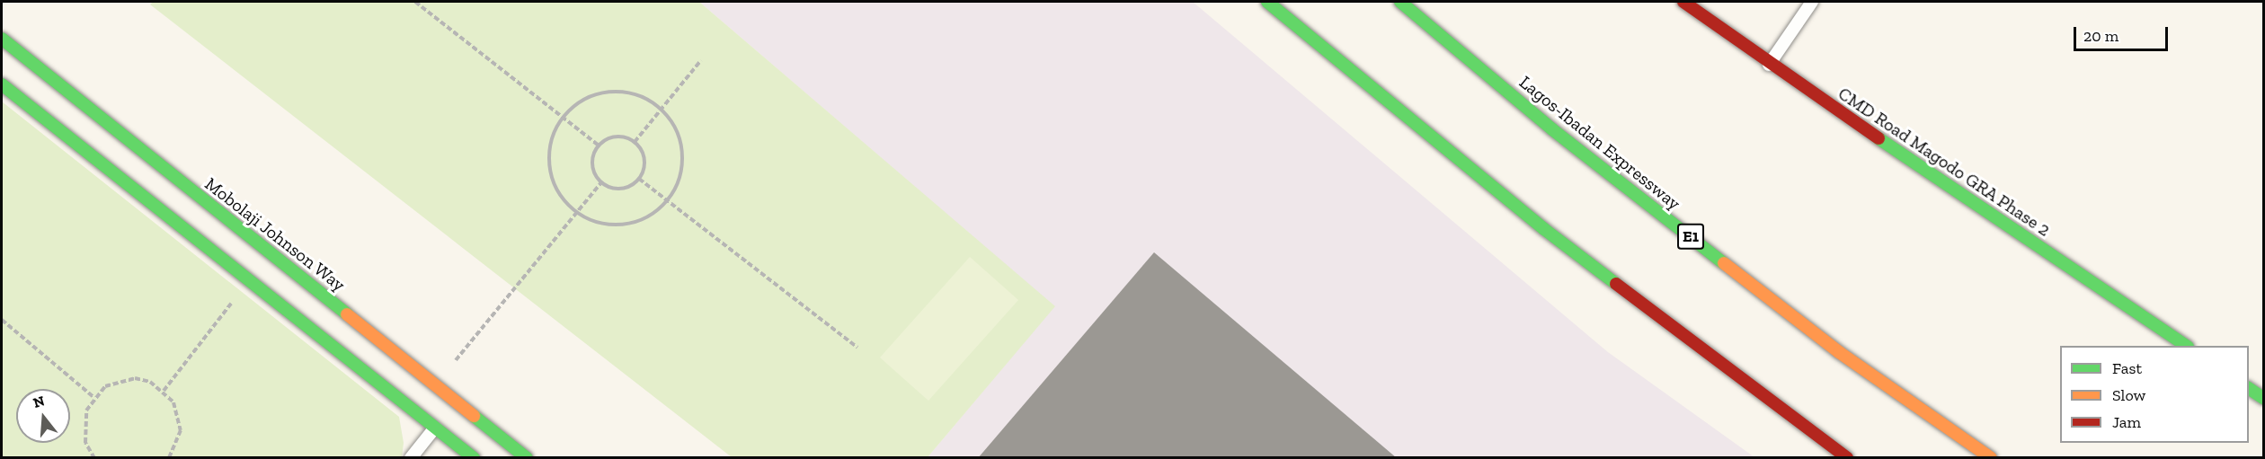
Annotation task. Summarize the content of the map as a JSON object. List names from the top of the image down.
{
  "streets": {
    "main road": [
      "Lagos-Ibadan Expressway",
      "CMD Road Magodo GRA Phase 2",
      "Mobolaji Johnson Way",
      "E1"
    ]
  },
  "legend": ["Fast", "Slow", "Jam"],
  "scale_bar": "20 m",
  "north": "top"
}
